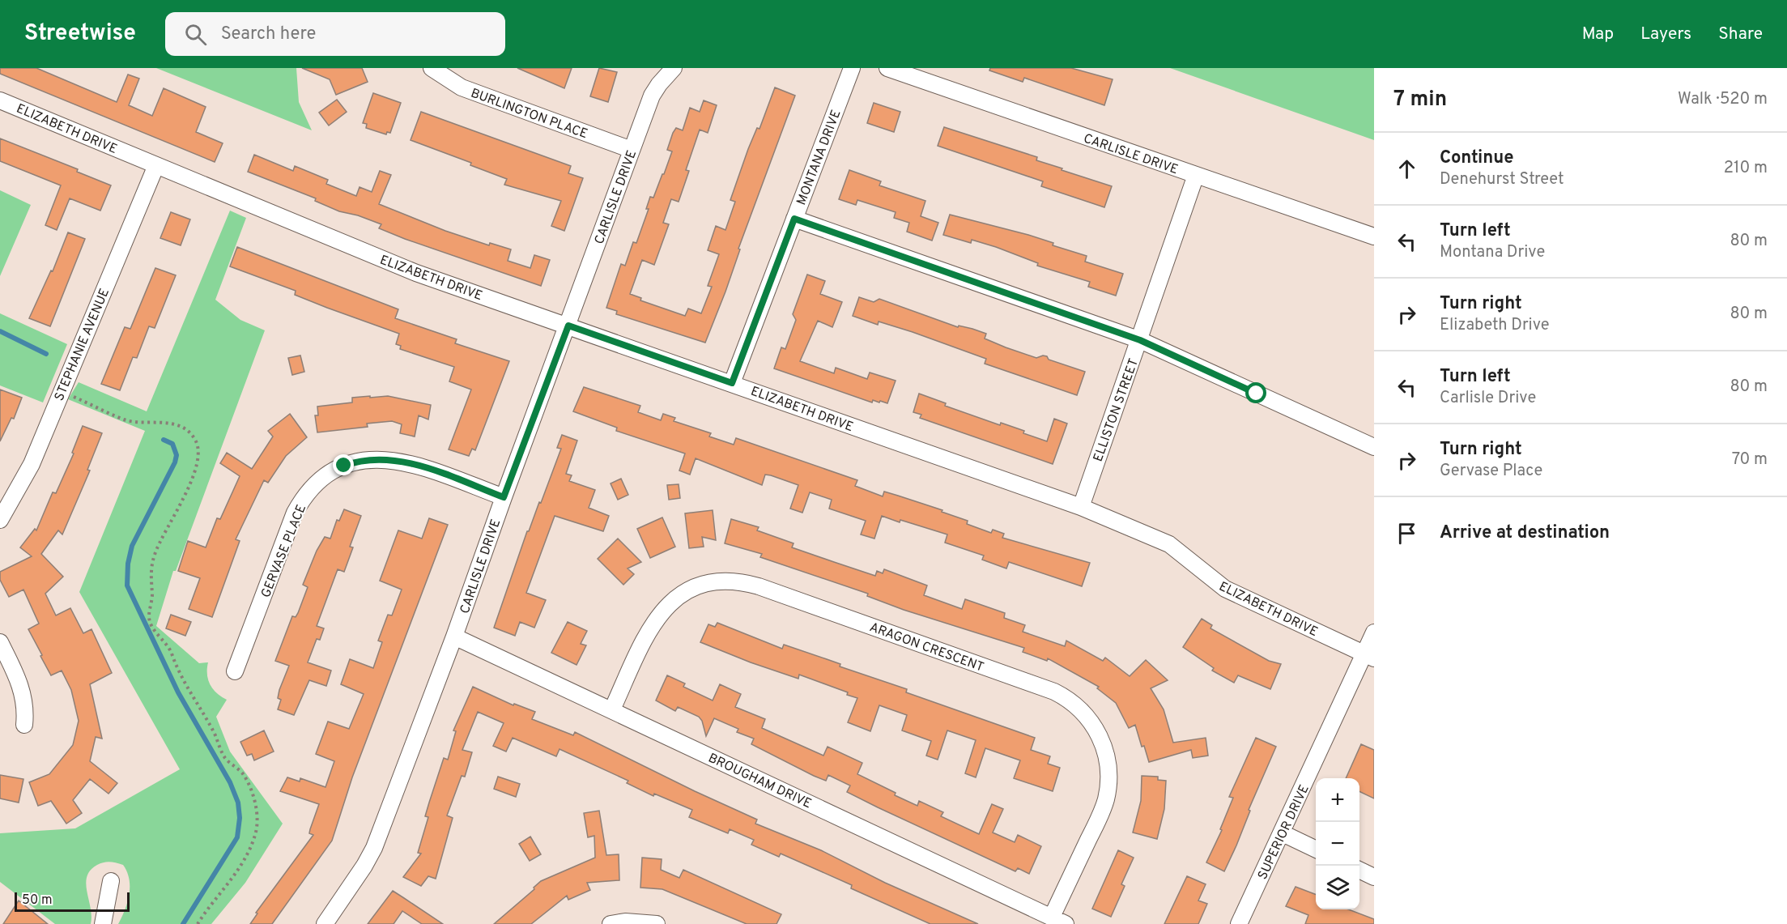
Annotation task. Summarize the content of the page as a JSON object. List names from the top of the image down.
{
  "streets": {
    "street": [
      "BURLINGTON PLACE",
      "ELIZABETH DRIVE",
      "CARLISLE DRIVE",
      "MONTANA DRIVE",
      "STEPHANIE AVENUE",
      "ELLISTON STREET",
      "GERVASE PLACE",
      "ARAGON CRESCENT",
      "BROUGHAM DRIVE",
      "SUPERIOR DRIVE"
    ]
  },
  "crossings": [
    ["BURLINGTON PLACE", "CARLISLE DRIVE"],
    ["ELIZABETH DRIVE", "CARLISLE DRIVE"],
    ["ELIZABETH DRIVE", "MONTANA DRIVE"],
    ["ELIZABETH DRIVE", "STEPHANIE AVENUE"],
    ["ELIZABETH DRIVE", "ELLISTON STREET"],
    ["ELIZABETH DRIVE", "SUPERIOR DRIVE"],
    ["CARLISLE DRIVE", "ELLISTON STREET"],
    ["CARLISLE DRIVE", "GERVASE PLACE"],
    ["CARLISLE DRIVE", "BROUGHAM DRIVE"],
    ["ARAGON CRESCENT", "BROUGHAM DRIVE"]
  ],
  "scale_bar": "50 m",
  "page": {
    "header": "Streetwise",
    "search": "Search here",
    "nav": ["Map", "Layers", "Share"],
    "heading": ["7 min", "Walk · 520 m"],
    "list": [
      ["Continue", "Denehurst Street", "210 m"],
      ["Turn left", "Montana Drive", "80 m"],
      ["Turn right", "Elizabeth Drive", "80 m"],
      ["Turn left", "Carlisle Drive", "80 m"],
      ["Turn right", "Gervase Place", "70 m"],
      "Arrive at destination"
    ],
    "map_buttons": ["+", "−"],
    "scale": "50 m"
  }
}
